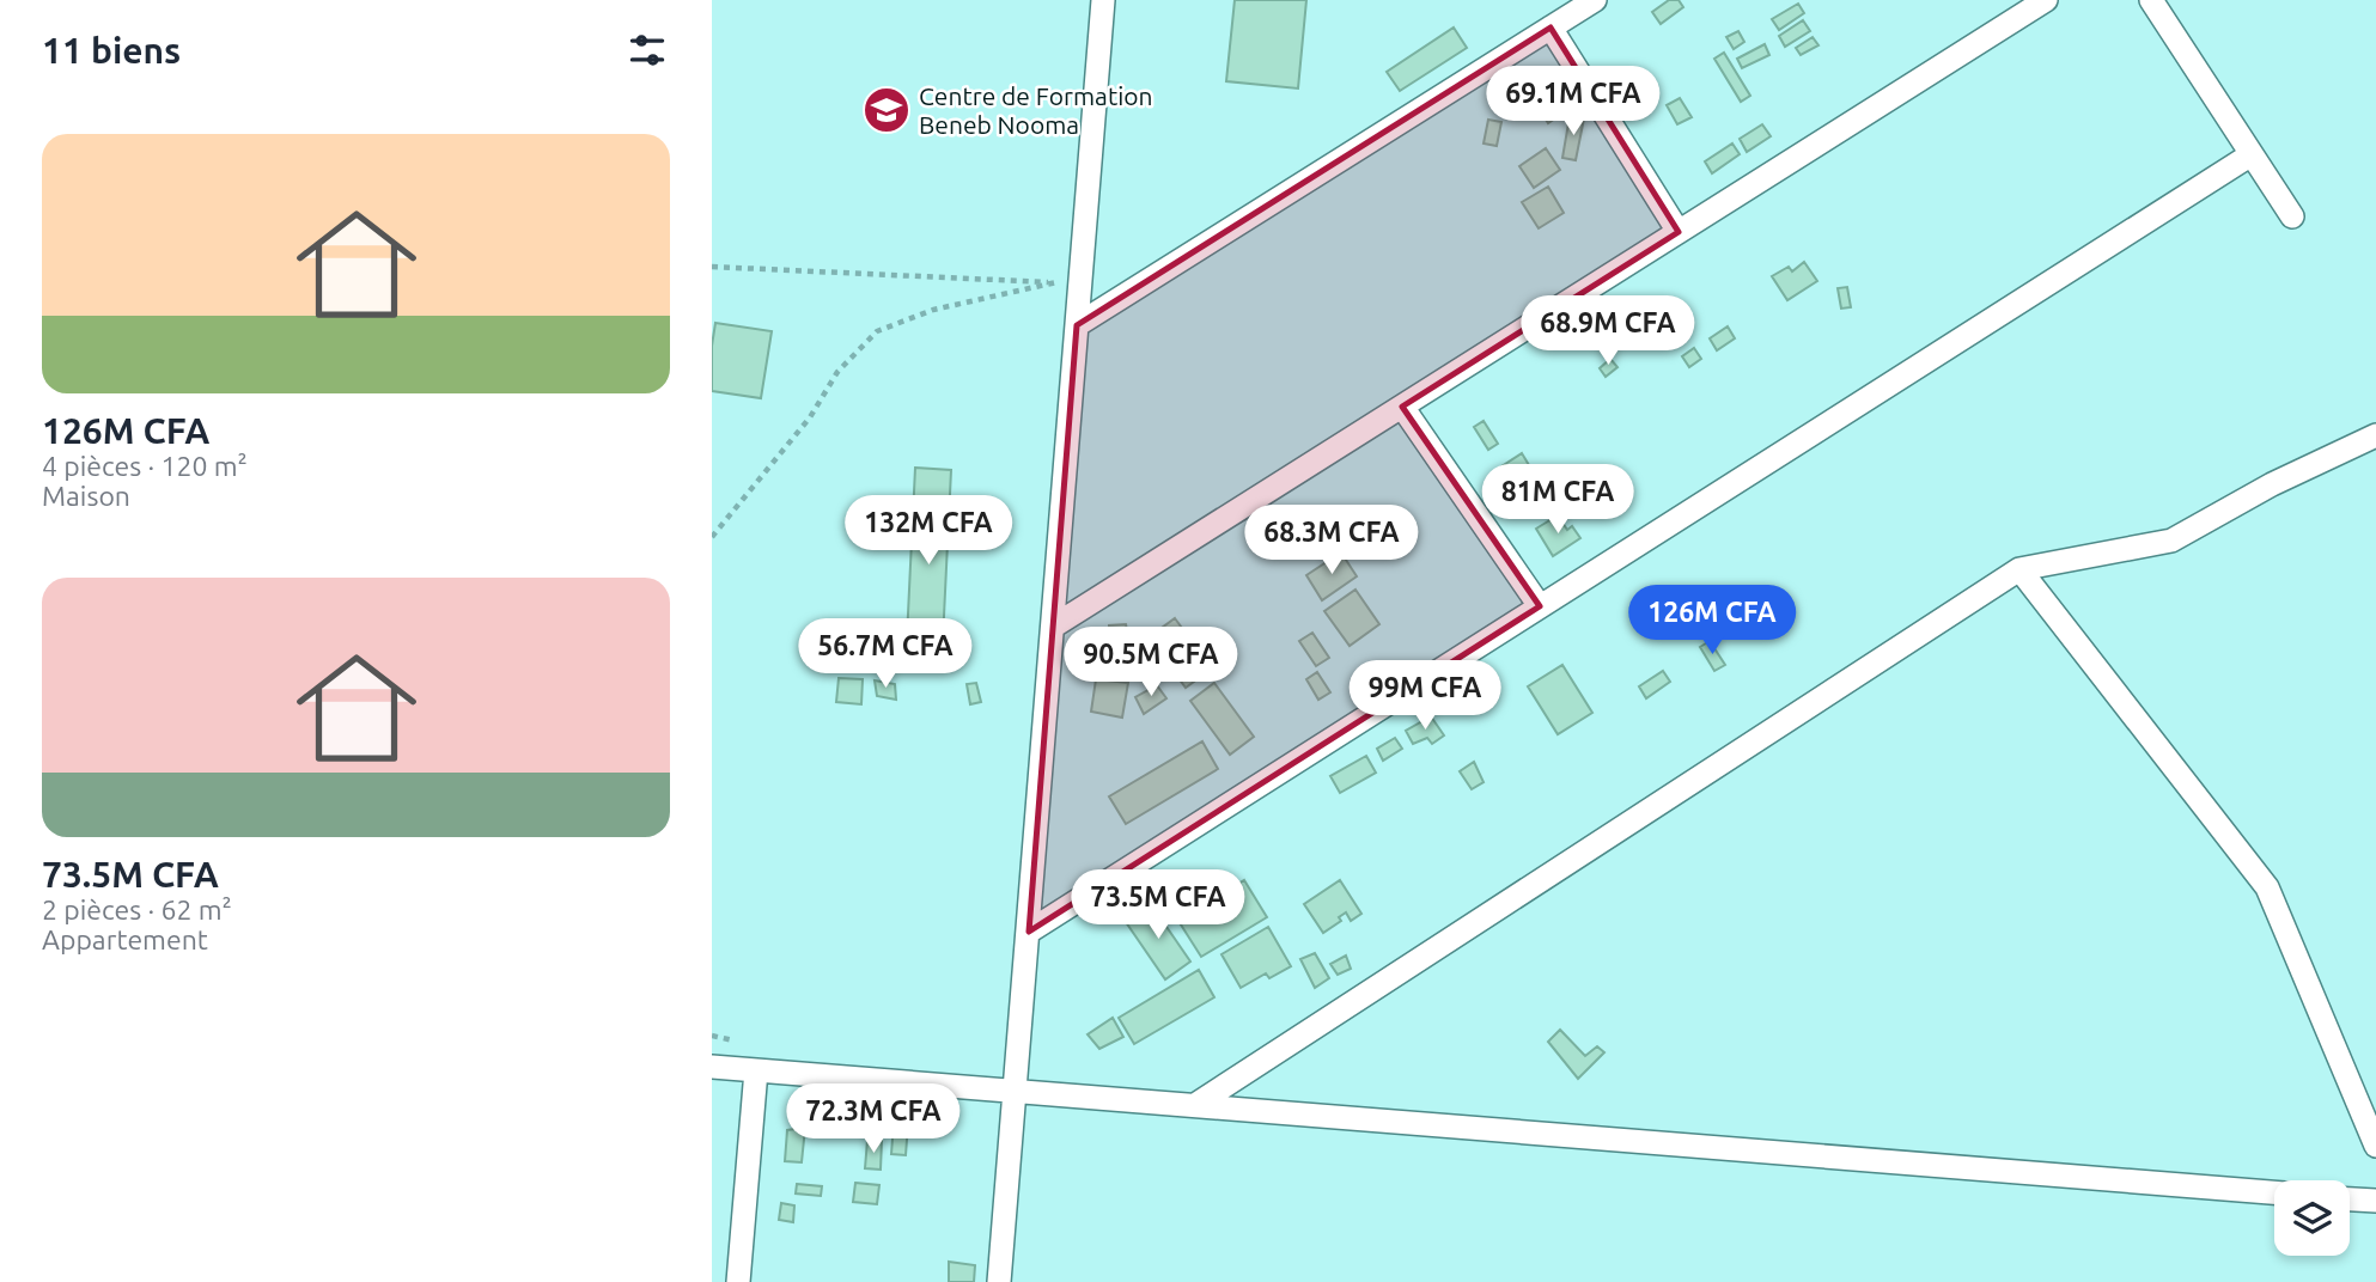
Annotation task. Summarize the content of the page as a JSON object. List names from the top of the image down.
{
  "places": {
    "school or university": ["Centre de Formation Beneb Nooma"]
  },
  "page": {
    "heading": "11 biens",
    "price": [
      "69.1M CFA",
      "68.9M CFA",
      "81M CFA",
      "132M CFA",
      "68.3M CFA",
      "126M CFA",
      "56.7M CFA",
      "90.5M CFA",
      "99M CFA",
      "73.5M CFA",
      "72.3M CFA"
    ],
    "list": [
      {
        "name": "126M CFA",
        "note": "4 pièces · 120 m² · Maison"
      },
      {
        "name": "73.5M CFA",
        "note": "2 pièces · 62 m² · Appartement"
      }
    ]
  }
}
